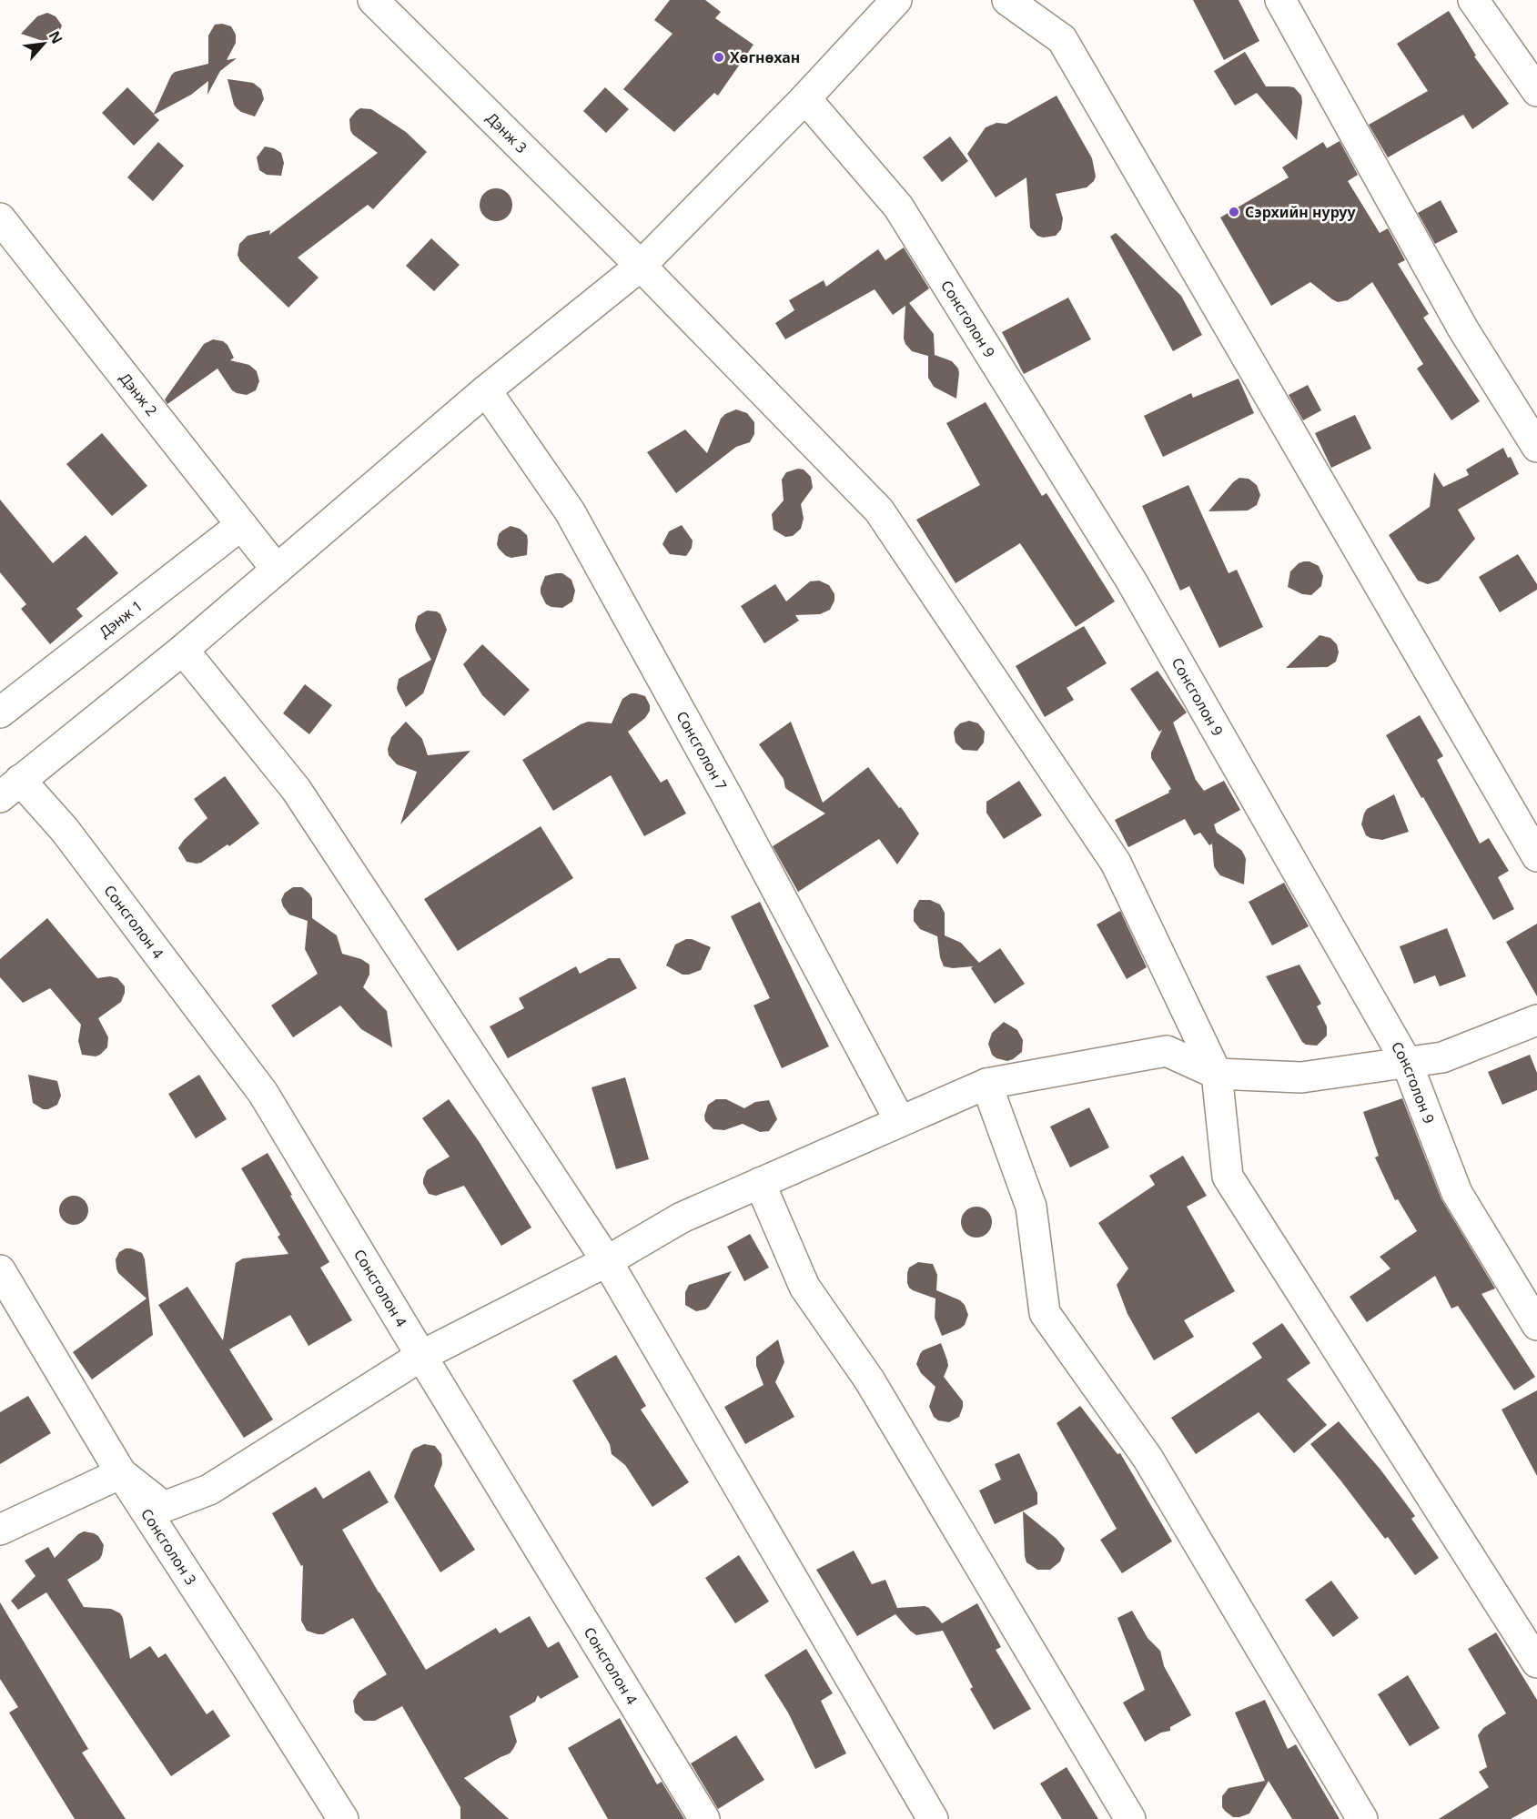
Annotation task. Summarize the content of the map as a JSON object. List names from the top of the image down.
{
  "streets": {
    "street": [
      "Дэнж 3",
      "Сонсголон 9",
      "Дэнж 2",
      "Дэнж 1",
      "Сонсголон 7",
      "Сонсголон 4",
      "Сонсголон 3"
    ]
  },
  "crossings": [
    ["Дэнж 2", "Дэнж 1"]
  ],
  "places": ["Хөгнөхан", "Сэрхийн нуруу"],
  "north": "top right"
}
